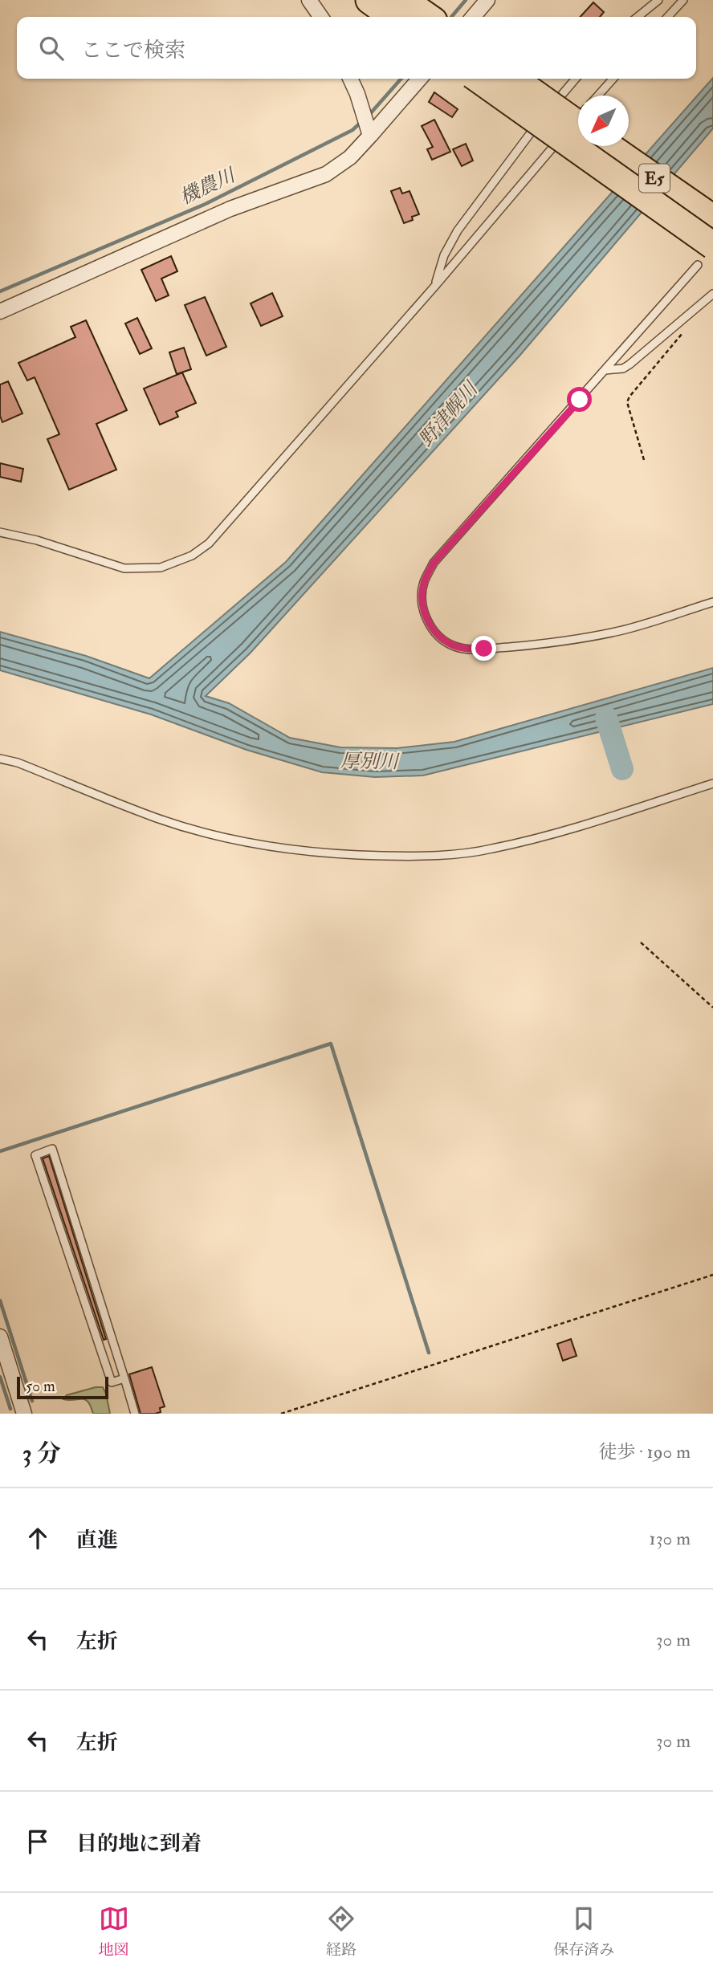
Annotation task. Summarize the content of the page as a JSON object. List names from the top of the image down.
{
  "streets": {
    "highway": ["E5"]
  },
  "water": ["機農川", "野津幌川", "厚別川"],
  "scale_bar": "50 m",
  "north": "bottom left",
  "page": {
    "search": "ここで検索",
    "scale": "50 m",
    "heading": ["3 分", "徒歩 · 190 m"],
    "list": [
      ["直進", "130 m"],
      ["左折", "30 m"],
      ["左折", "30 m"],
      "目的地に到着"
    ],
    "nav": ["地図", "経路", "保存済み"]
  }
}
